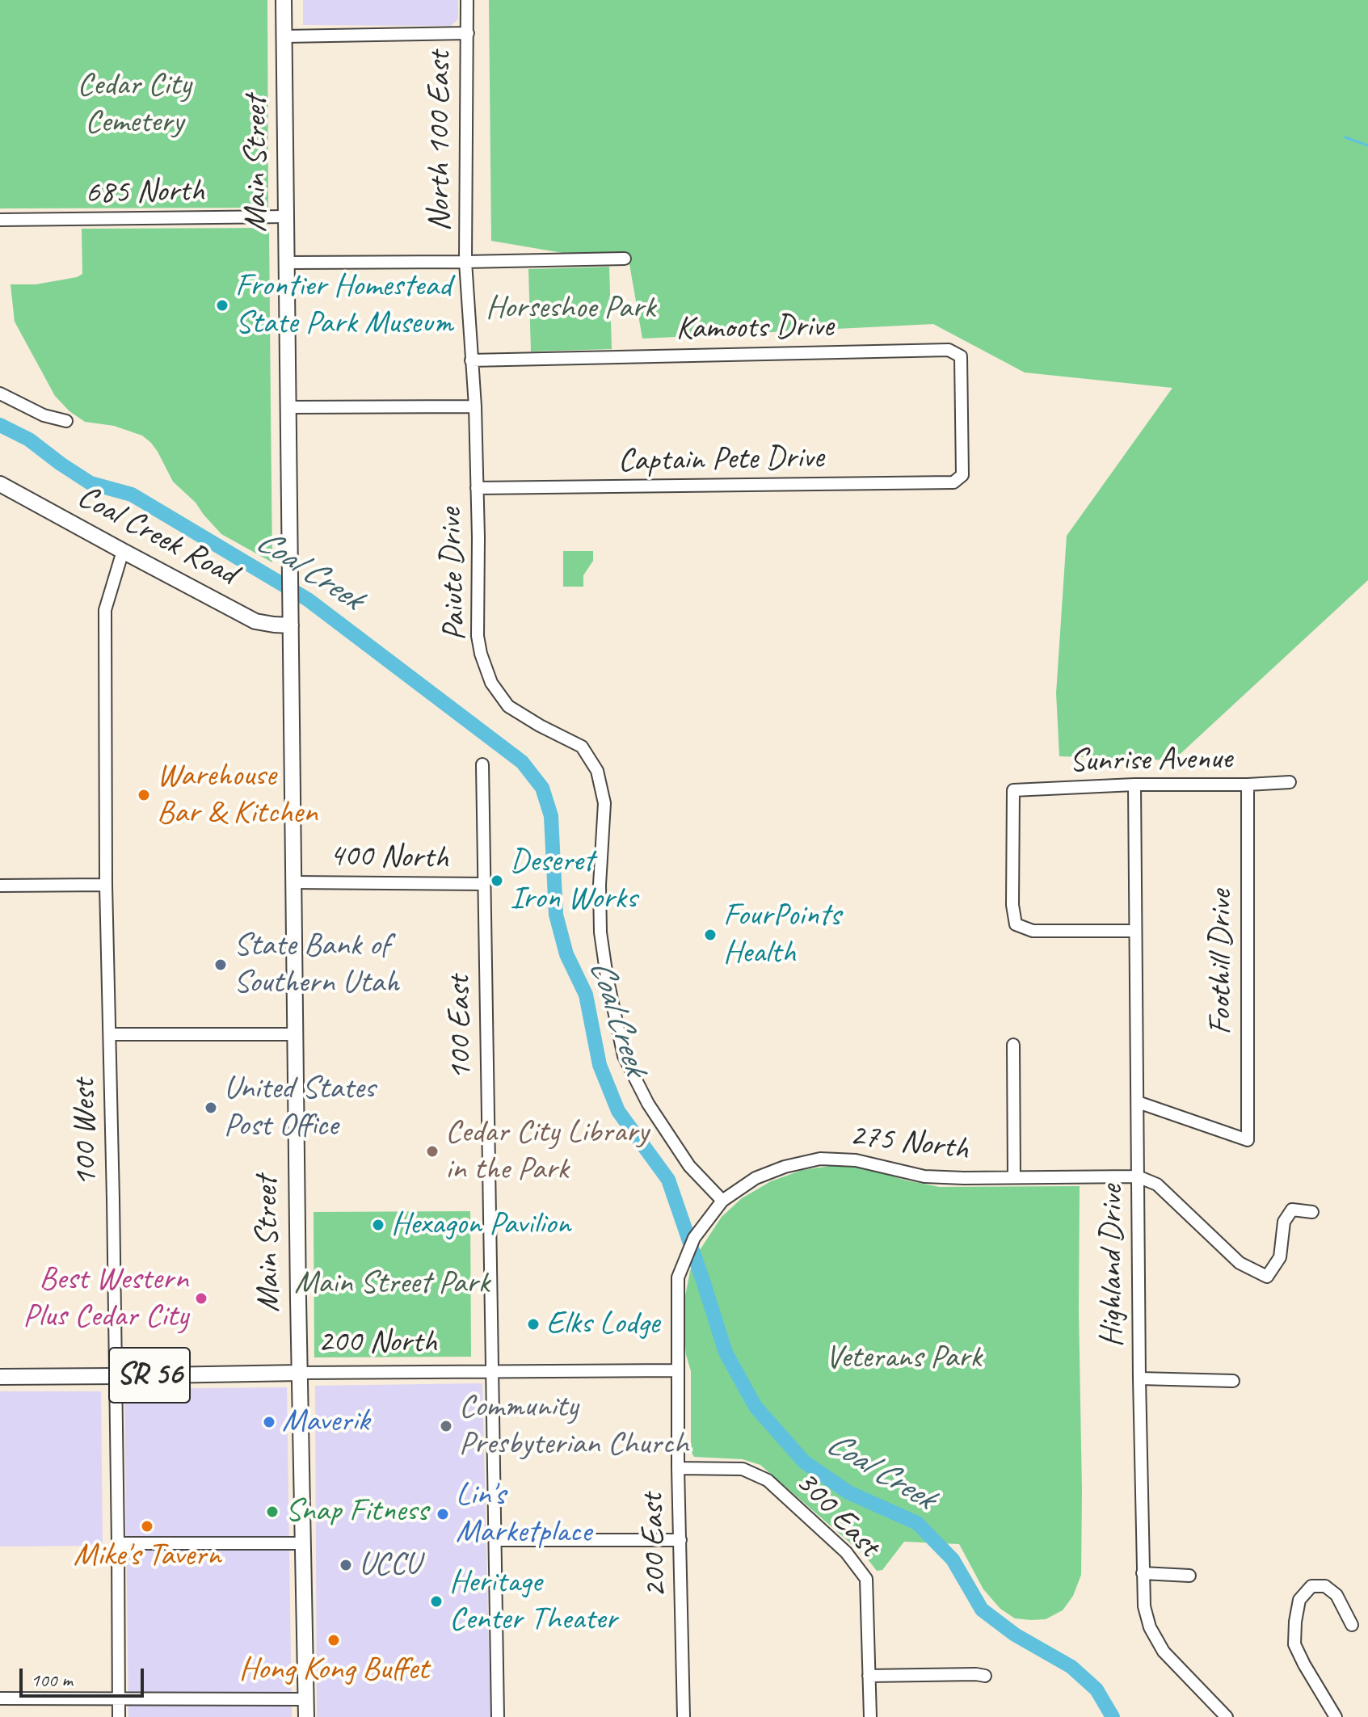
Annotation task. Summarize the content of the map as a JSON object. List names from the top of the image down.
{
  "streets": {
    "main road": [
      "Main Street",
      "Coal Creek Road",
      "200 North",
      "SR 56"
    ],
    "street": [
      "North 100 East",
      "685 North",
      "Kamoots Drive",
      "Captain Pete Drive",
      "Paiute Drive",
      "Sunrise Avenue",
      "400 North",
      "Foothill Drive",
      "100 East",
      "100 West",
      "275 North",
      "Highland Drive",
      "300 East",
      "200 East"
    ]
  },
  "crossings": [
    ["North 100 East", "Kamoots Drive"],
    ["North 100 East", "Paiute Drive"],
    ["Main Street", "685 North"],
    ["Main Street", "Coal Creek Road"],
    ["Main Street", "400 North"],
    ["Main Street", "200 North"],
    ["Kamoots Drive", "Captain Pete Drive"],
    ["Kamoots Drive", "Paiute Drive"],
    ["Captain Pete Drive", "Paiute Drive"],
    ["Coal Creek Road", "100 West"],
    ["Paiute Drive", "275 North"],
    ["Sunrise Avenue", "Foothill Drive"],
    ["Sunrise Avenue", "Highland Drive"],
    ["400 North", "100 East"],
    ["Foothill Drive", "Highland Drive"],
    ["100 East", "200 North"],
    ["100 West", "200 North"],
    ["275 North", "Highland Drive"],
    ["275 North", "200 East"],
    ["200 North", "200 East"],
    ["300 East", "200 East"]
  ],
  "water": ["Coal Creek"],
  "parks": [
    "Cedar City Cemetery",
    "Horseshoe Park",
    "Main Street Park",
    "Veterans Park"
  ],
  "places": [
    "Frontier Homestead State Park Museum",
    "Warehouse Bar & Kitchen",
    "Deseret Iron Works",
    "FourPoints Health",
    "State Bank of Southern Utah",
    "United States Post Office",
    "Cedar City Library in the Park",
    "Hexagon Pavilion",
    "Best Western Plus Cedar City",
    "Elks Lodge",
    "Maverik",
    "Community Presbyterian Church",
    "Snap Fitness",
    "Lin's Marketplace",
    "Mike's Tavern",
    "UCCU",
    "Heritage Center Theater",
    "Hong Kong Buffet"
  ],
  "scale_bar": "100 m"
}
